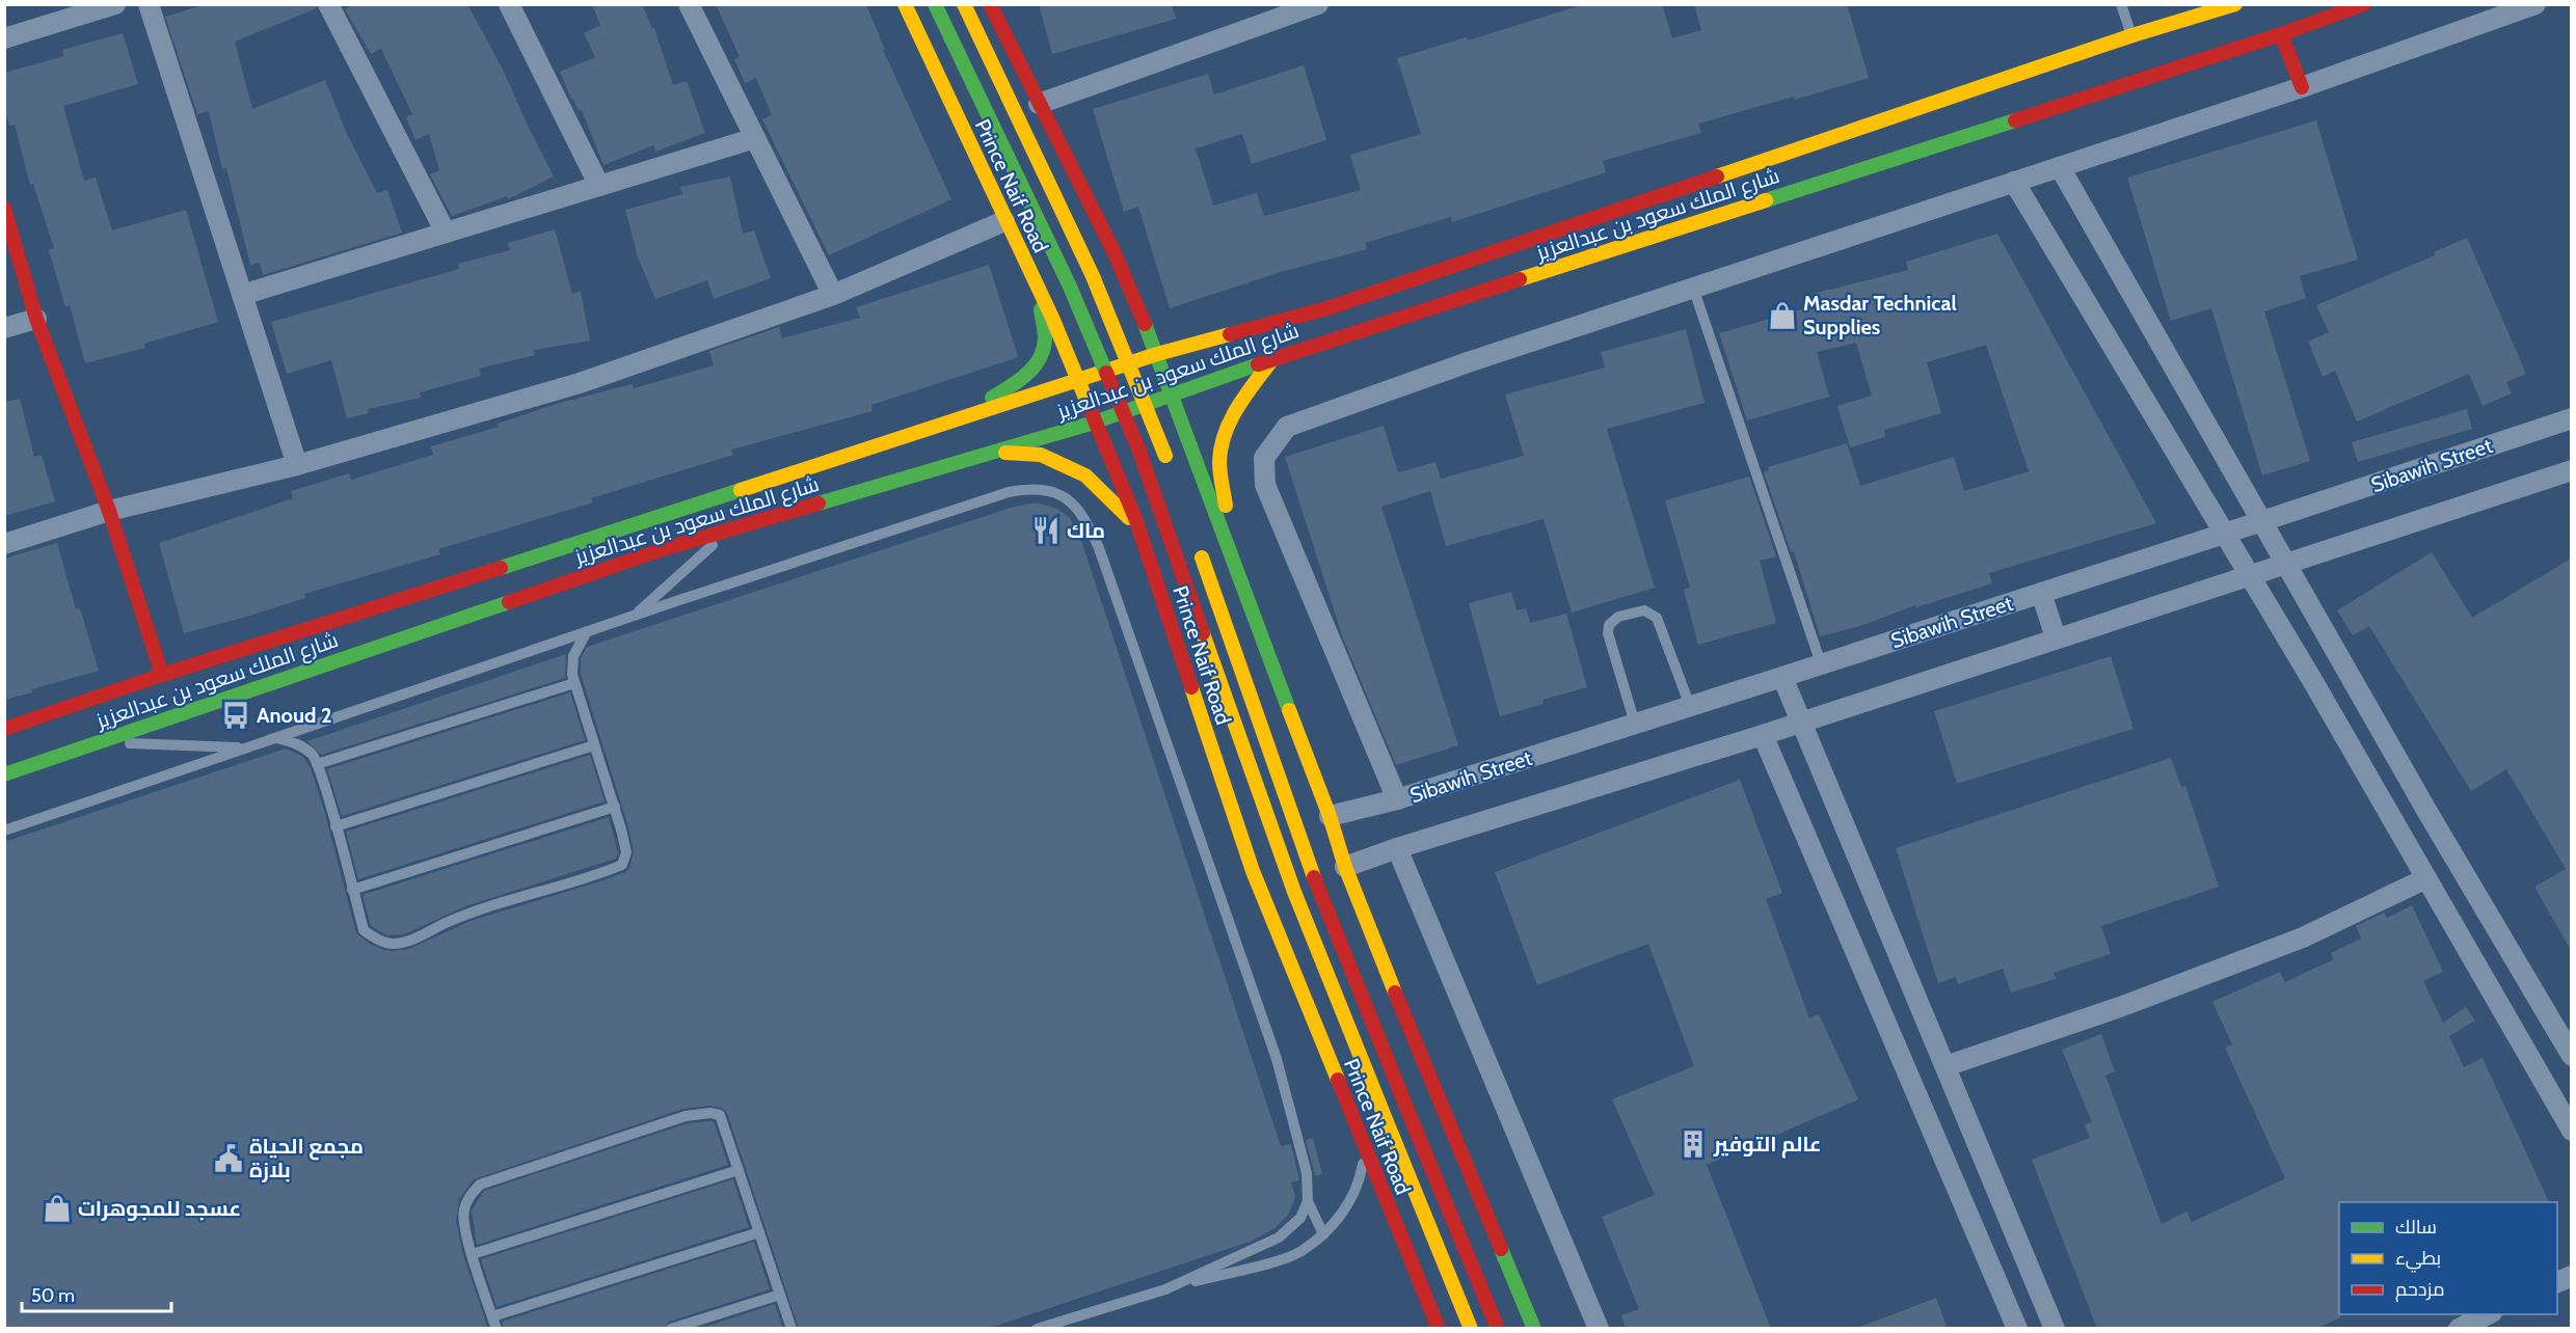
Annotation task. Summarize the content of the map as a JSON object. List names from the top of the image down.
{
  "streets": {
    "main road": ["Prince Naif Road", "شارع الملك سعود بن عبدالعزيز"],
    "street": ["Sibawih Street"]
  },
  "crossings": [
    ["Prince Naif Road", "شارع الملك سعود بن عبدالعزيز"]
  ],
  "places": {
    "shop": ["Masdar Technical Supplies", "عسجد للمجوهرات"],
    "restaurant": ["ماك"],
    "bus stop": ["Anoud 2"],
    "building": ["عالم التوفير"],
    "public building": ["مجمع الحياة بلازة"]
  },
  "legend": ["سالك", "بطيء", "مزدحم"],
  "scale_bar": "50 m"
}
